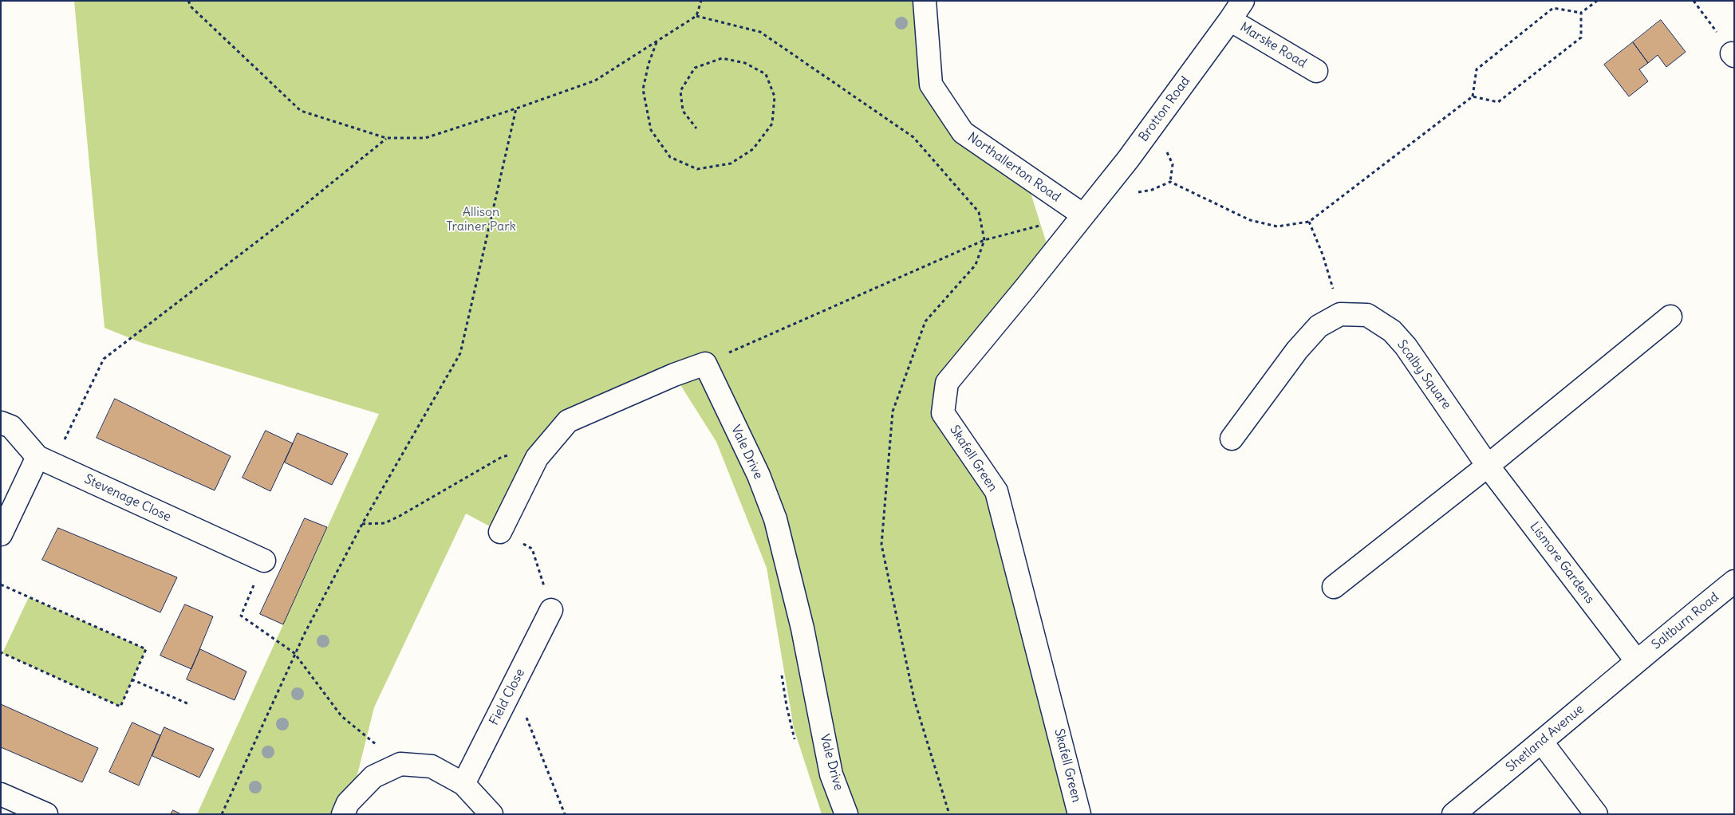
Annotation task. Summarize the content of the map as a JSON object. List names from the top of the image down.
{
  "streets": {
    "street": [
      "Marske Road",
      "Brotton Road",
      "Northallerton Road",
      "Scalby Square",
      "Vale Drive",
      "Skafell Green",
      "Stevenage Close",
      "Lismore Gardens",
      "Saltburn Road",
      "Field Close",
      "Shetland Avenue"
    ]
  },
  "crossings": [
    ["Marske Road", "Brotton Road"],
    ["Brotton Road", "Northallerton Road"],
    ["Brotton Road", "Skafell Green"],
    ["Northallerton Road", "Skafell Green"],
    ["Scalby Square", "Lismore Gardens"],
    ["Lismore Gardens", "Saltburn Road"],
    ["Lismore Gardens", "Shetland Avenue"],
    ["Saltburn Road", "Shetland Avenue"]
  ],
  "parks": ["Allison Trainer Park"]
}
